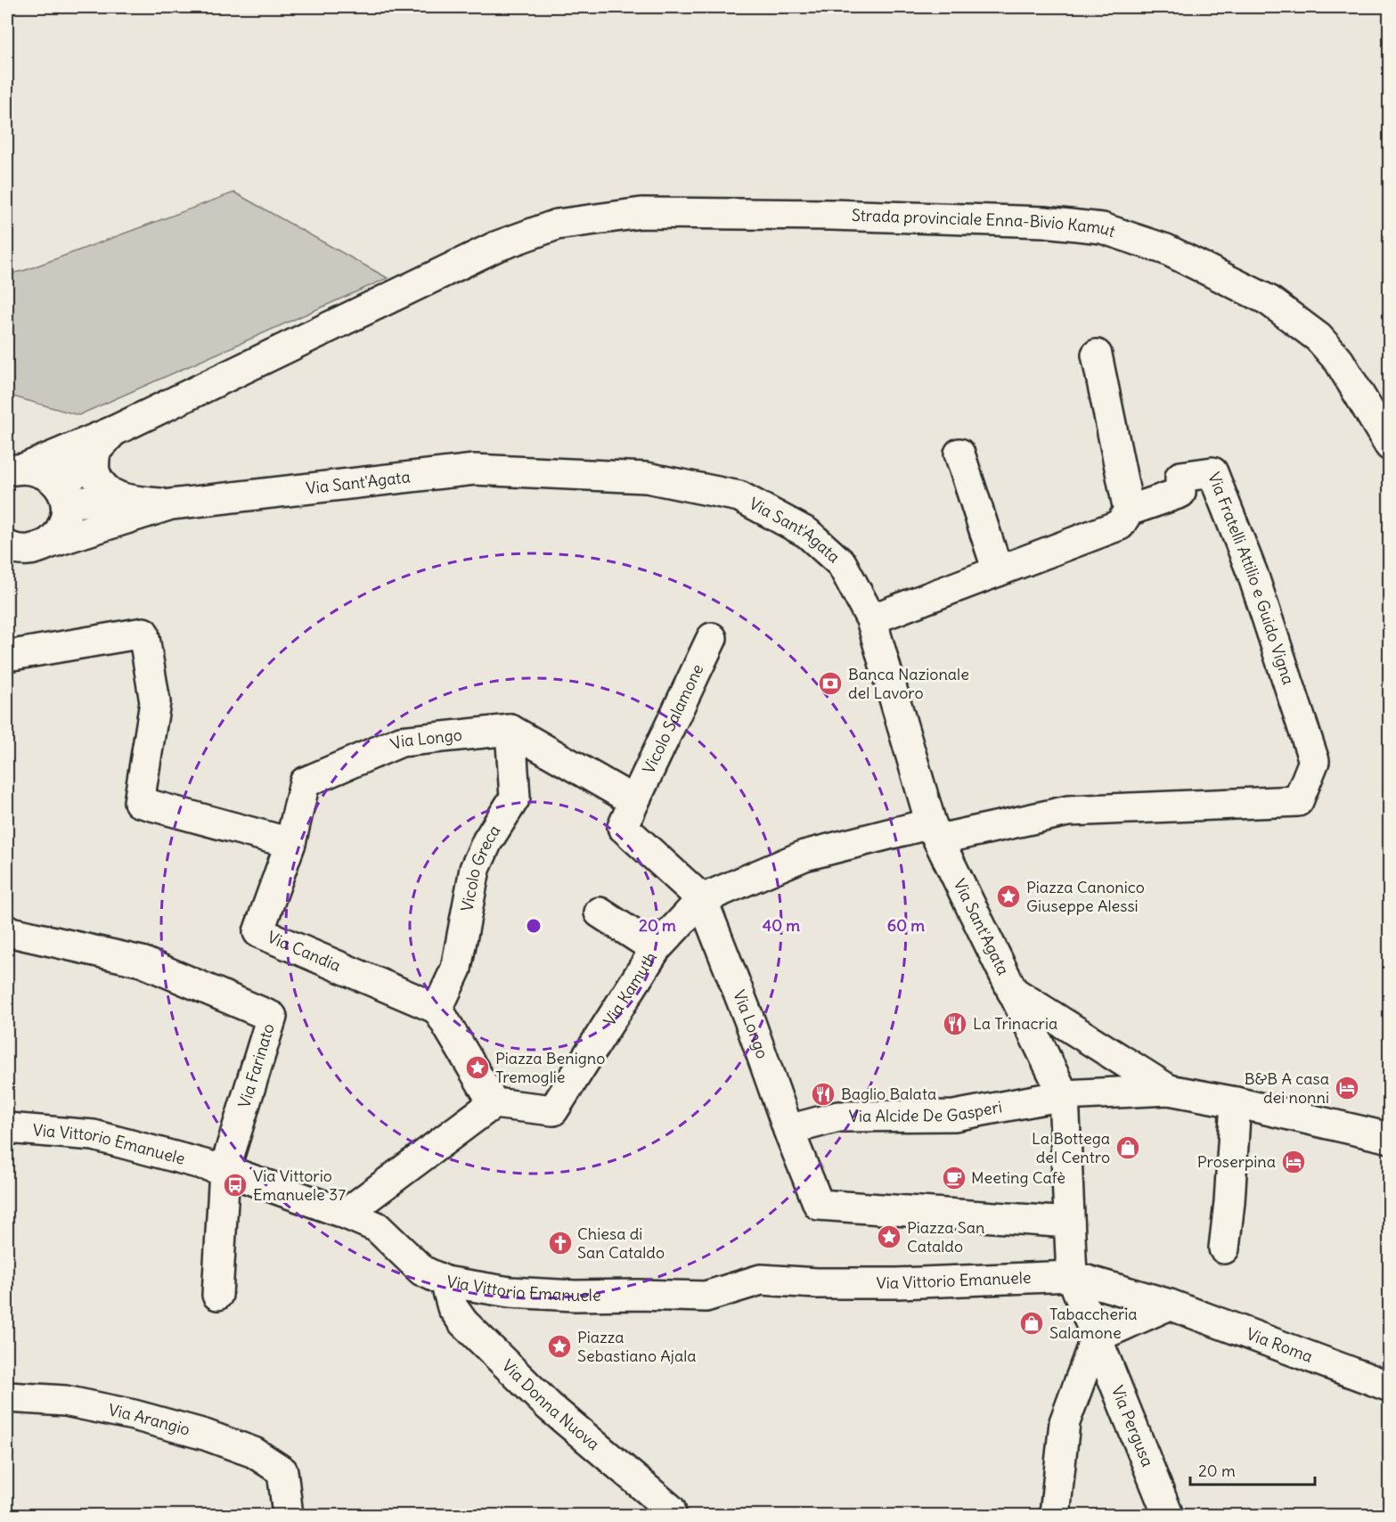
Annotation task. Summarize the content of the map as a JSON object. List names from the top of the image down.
{
  "streets": {
    "street": [
      "Strada provinciale Enna-Bivio Kamut",
      "Via Sant'Agata",
      "Via Fratelli Attilio e Guido Vigna",
      "Vicolo Salamone",
      "Via Longo",
      "Vicolo Greca",
      "Via Candia",
      "Via Kamuth",
      "Via Farinato",
      "Via Alcide De Gasperi",
      "Via Vittorio Emanuele",
      "Via Roma",
      "Via Donna Nuova",
      "Via Arangio",
      "Via Pergusa"
    ]
  },
  "crossings": [
    ["Via Sant'Agata", "Via Fratelli Attilio e Guido Vigna"],
    ["Via Sant'Agata", "Via Kamuth"],
    ["Via Sant'Agata", "Via Alcide De Gasperi"],
    ["Via Sant'Agata", "Via Pergusa"],
    ["Via Fratelli Attilio e Guido Vigna", "Via Kamuth"],
    ["Vicolo Salamone", "Via Longo"],
    ["Via Longo", "Vicolo Greca"],
    ["Via Longo", "Via Candia"],
    ["Via Longo", "Via Kamuth"],
    ["Via Longo", "Via Alcide De Gasperi"],
    ["Via Longo", "Via Pergusa"],
    ["Vicolo Greca", "Via Candia"],
    ["Via Farinato", "Via Vittorio Emanuele"],
    ["Via Alcide De Gasperi", "Via Pergusa"],
    ["Via Vittorio Emanuele", "Via Roma"],
    ["Via Vittorio Emanuele", "Via Donna Nuova"],
    ["Via Vittorio Emanuele", "Via Pergusa"]
  ],
  "places": {
    "bank": ["Banca Nazionale del Lavoro"],
    "place": [
      "Piazza Canonico Giuseppe Alessi",
      "Piazza Benigno Tremoglie",
      "Piazza San Cataldo",
      "Piazza Sebastiano Ajala"
    ],
    "restaurant": ["La Trinacria", "Baglio Balata"],
    "hotel": ["B&B A casa dei nonni", "Proserpina"],
    "shop": ["La Bottega del Centro", "Tabaccheria Salamone"],
    "cafe": ["Meeting Cafè"],
    "bus stop": ["Via Vittorio Emanuele 37"],
    "church": ["Chiesa di San Cataldo"]
  },
  "scale_bar": "20 m",
  "rings": ["20 m", "40 m", "60 m"]
}
